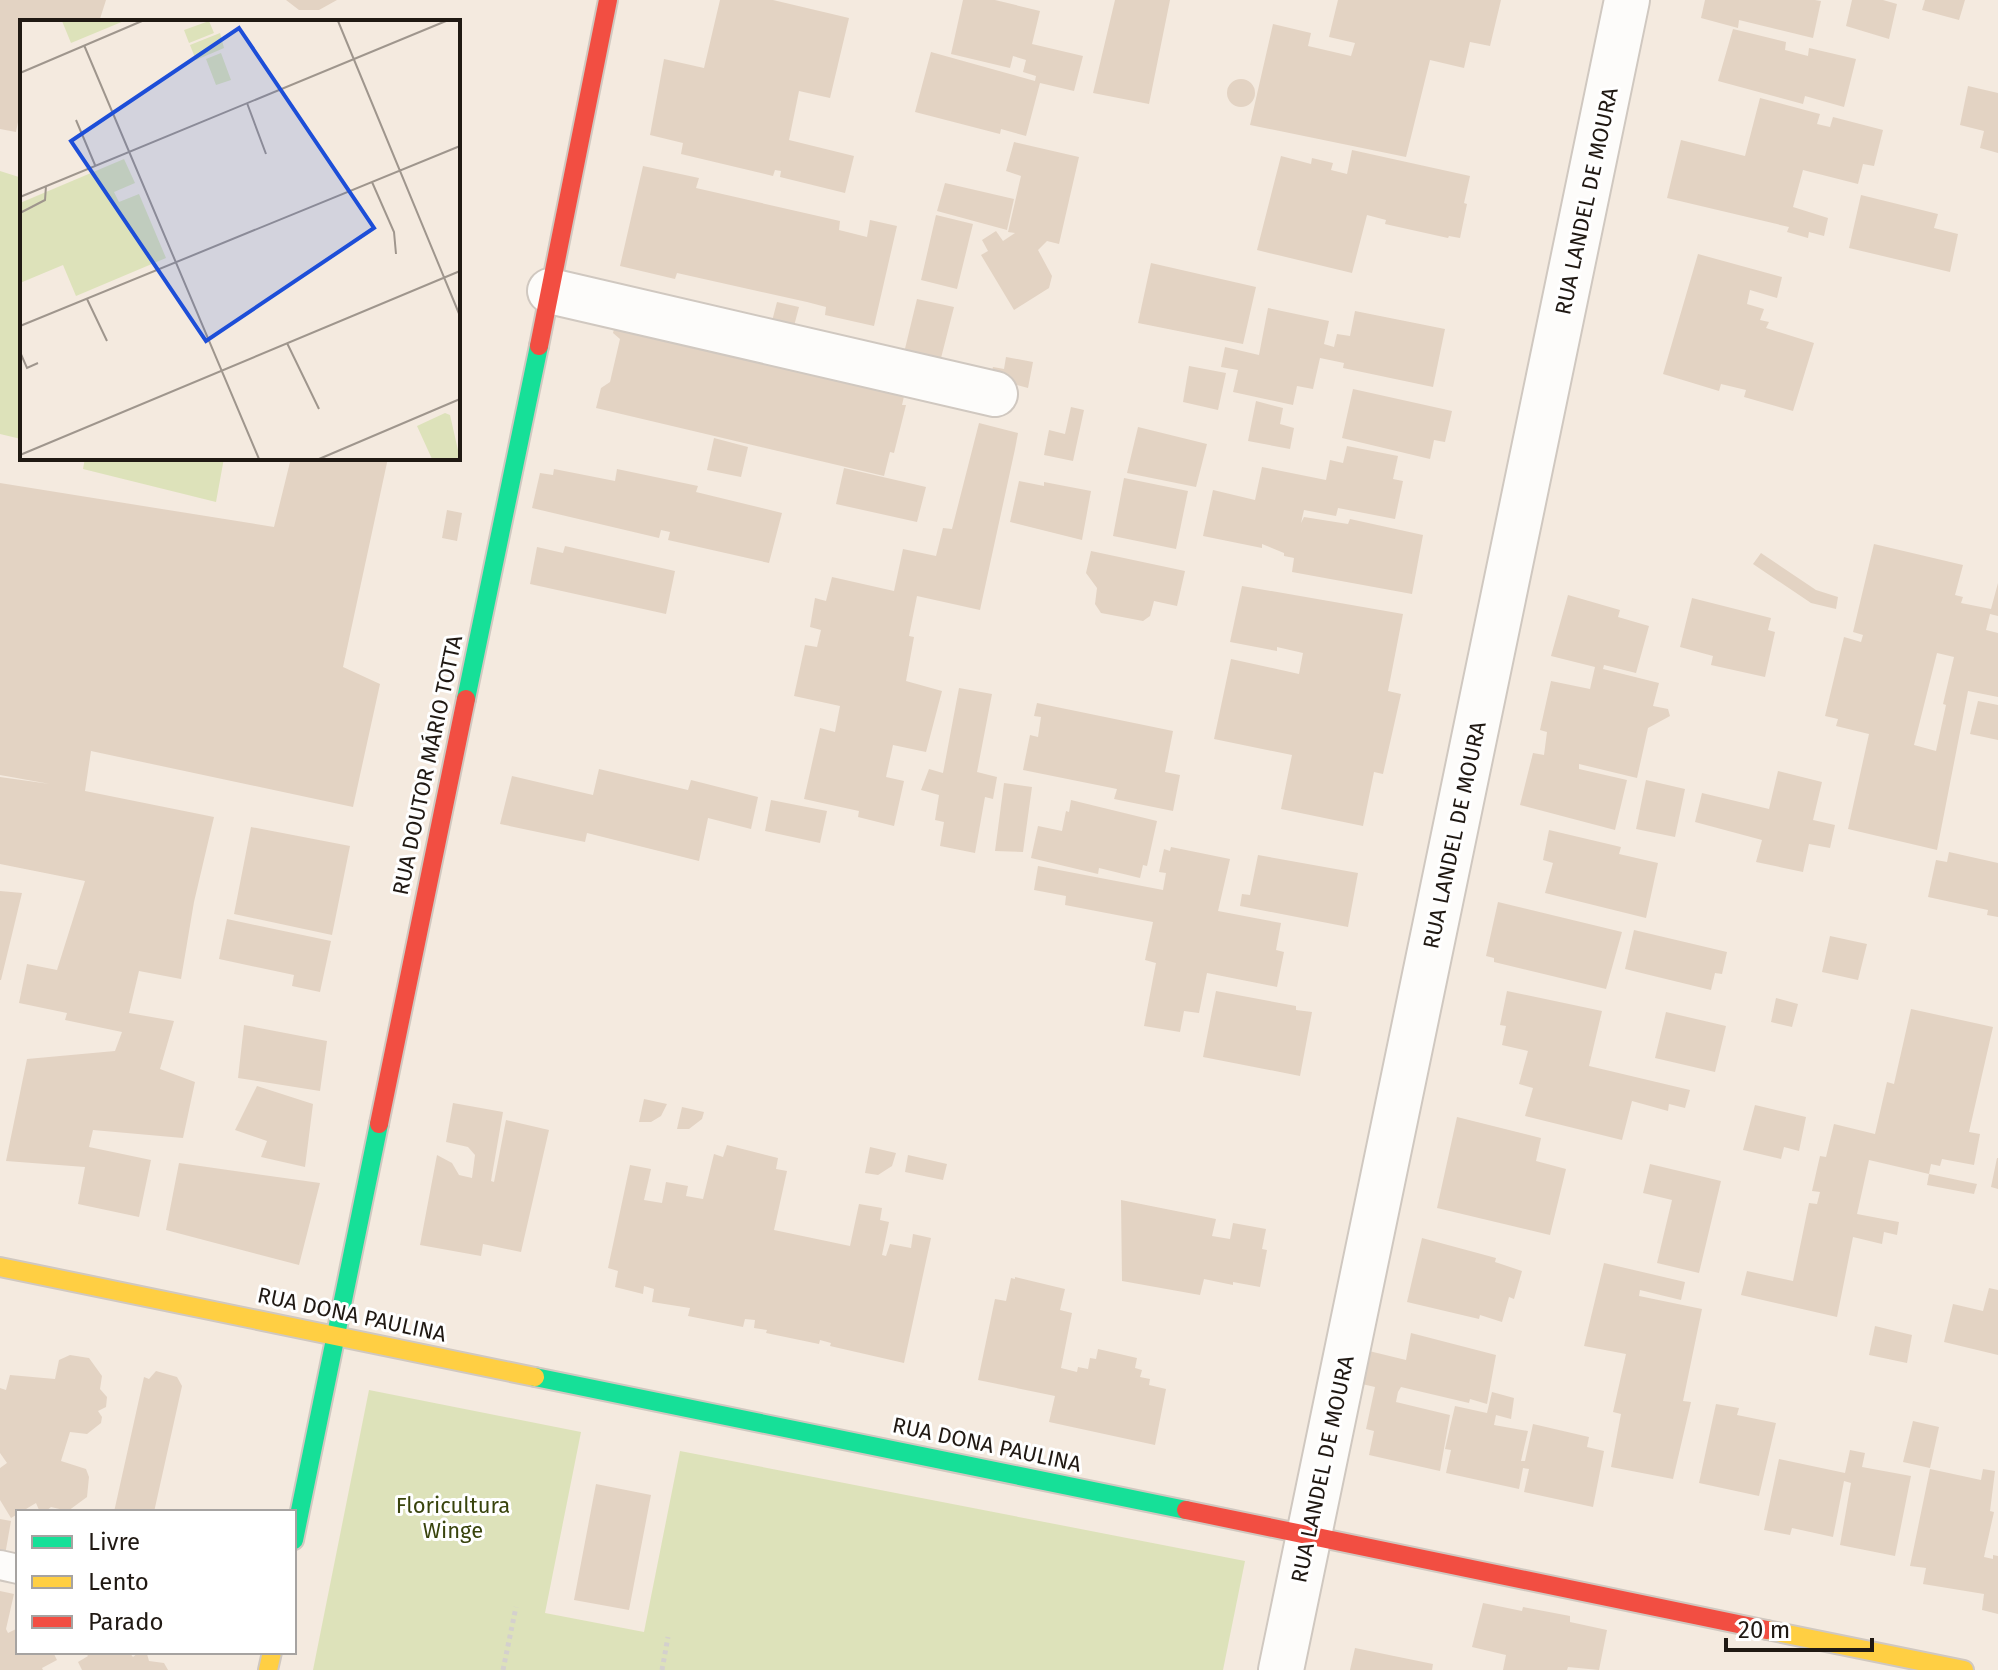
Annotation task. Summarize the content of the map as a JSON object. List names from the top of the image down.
{
  "streets": {
    "street": ["RUA LANDEL DE MOURA", "RUA DOUTOR MÁRIO TOTTA", "RUA DONA PAULINA"]
  },
  "crossings": [
    ["RUA LANDEL DE MOURA", "RUA DONA PAULINA"],
    ["RUA DOUTOR MÁRIO TOTTA", "RUA DONA PAULINA"]
  ],
  "parks": ["Floricultura Winge"],
  "legend": ["Livre", "Lento", "Parado"],
  "scale_bar": "20 m"
}
